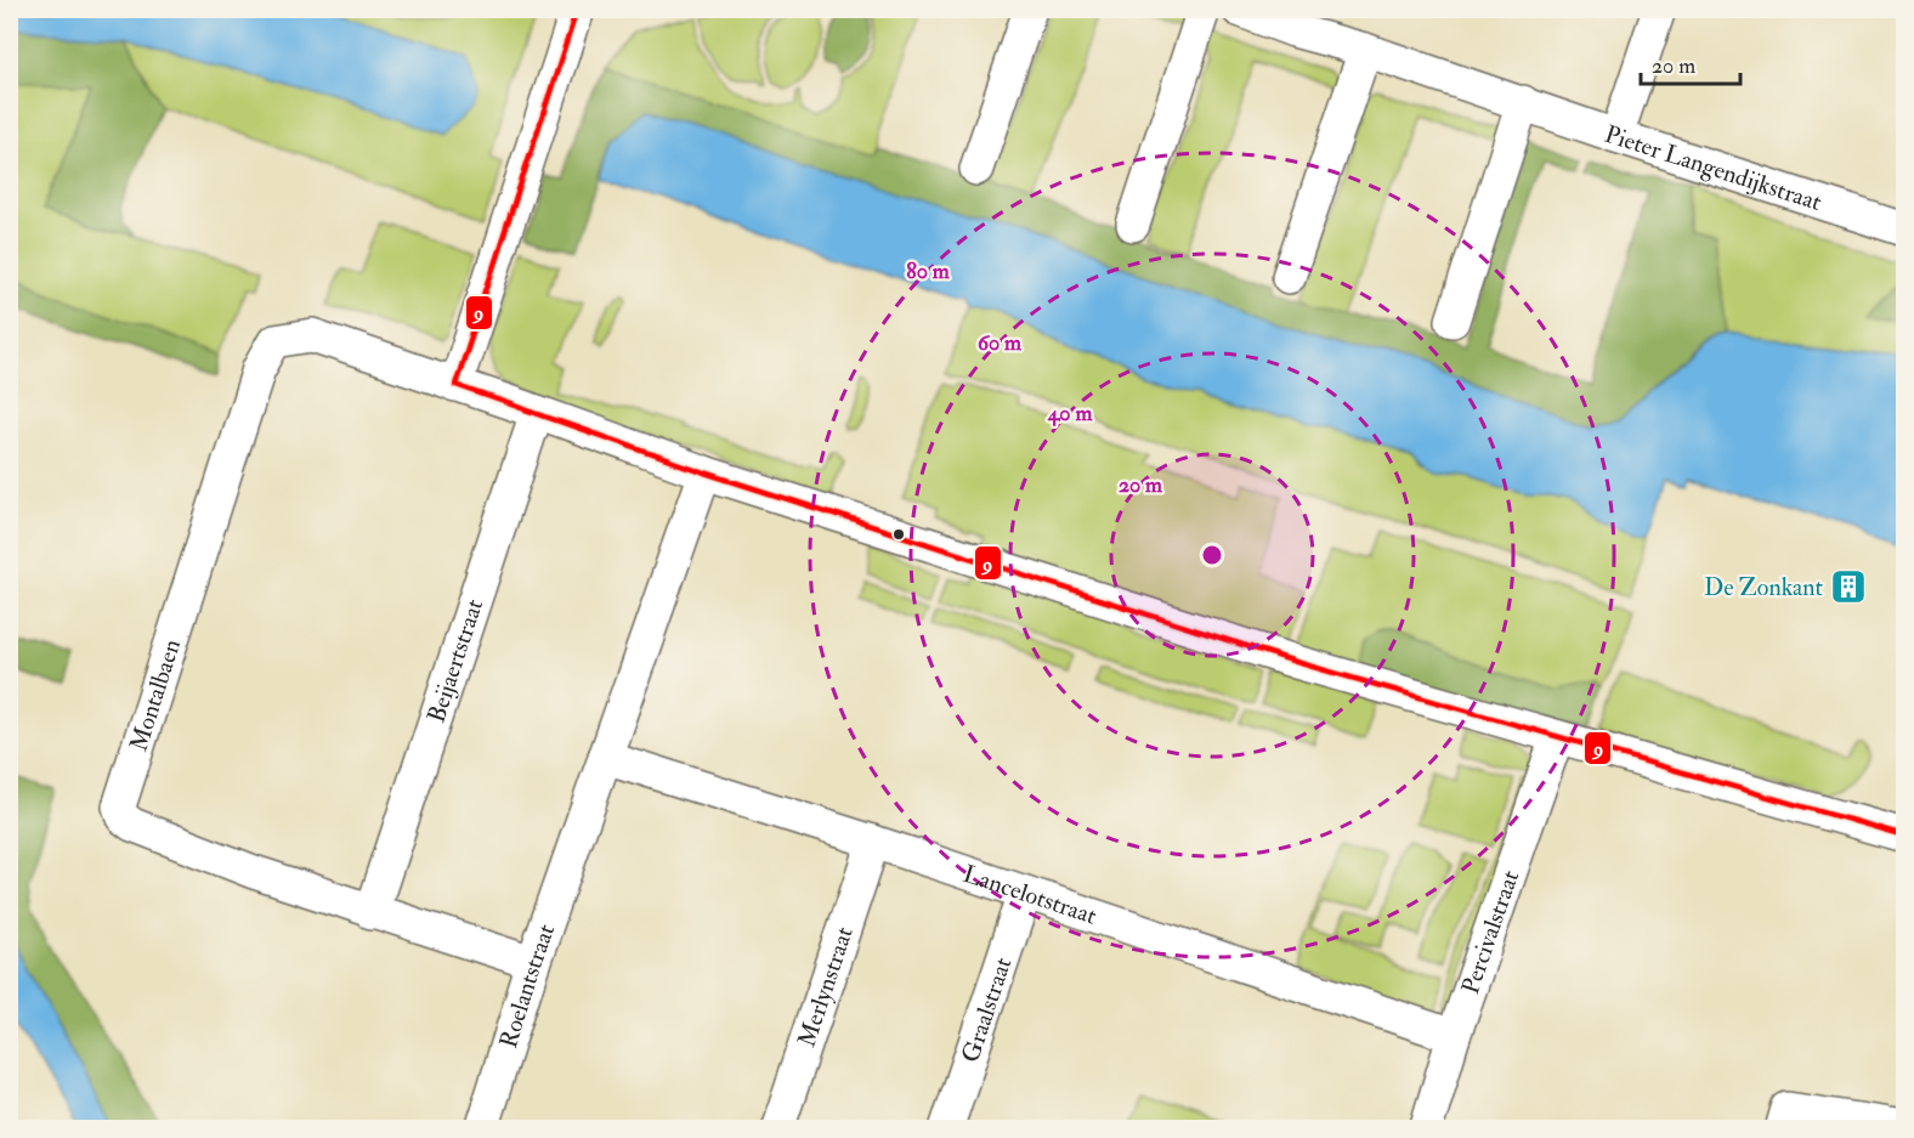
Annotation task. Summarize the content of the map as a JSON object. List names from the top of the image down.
{
  "streets": {
    "street": [
      "Pieter Langendijkstraat",
      "Beijaertstraat",
      "Montalbaen",
      "Lancelotstraat",
      "Percivalstraat",
      "Merlynstraat",
      "Roelantstraat",
      "Graalstraat"
    ]
  },
  "crossings": [
    ["Beijaertstraat", "Montalbaen"],
    ["Montalbaen", "Roelantstraat"],
    ["Lancelotstraat", "Percivalstraat"],
    ["Lancelotstraat", "Merlynstraat"],
    ["Lancelotstraat", "Roelantstraat"],
    ["Lancelotstraat", "Graalstraat"]
  ],
  "places": {
    "building": ["De Zonkant"]
  },
  "lines": ["transit line 9"],
  "scale_bar": "20 m",
  "rings": [
    "80 m",
    "60 m",
    "40 m",
    "20 m"
  ]
}
